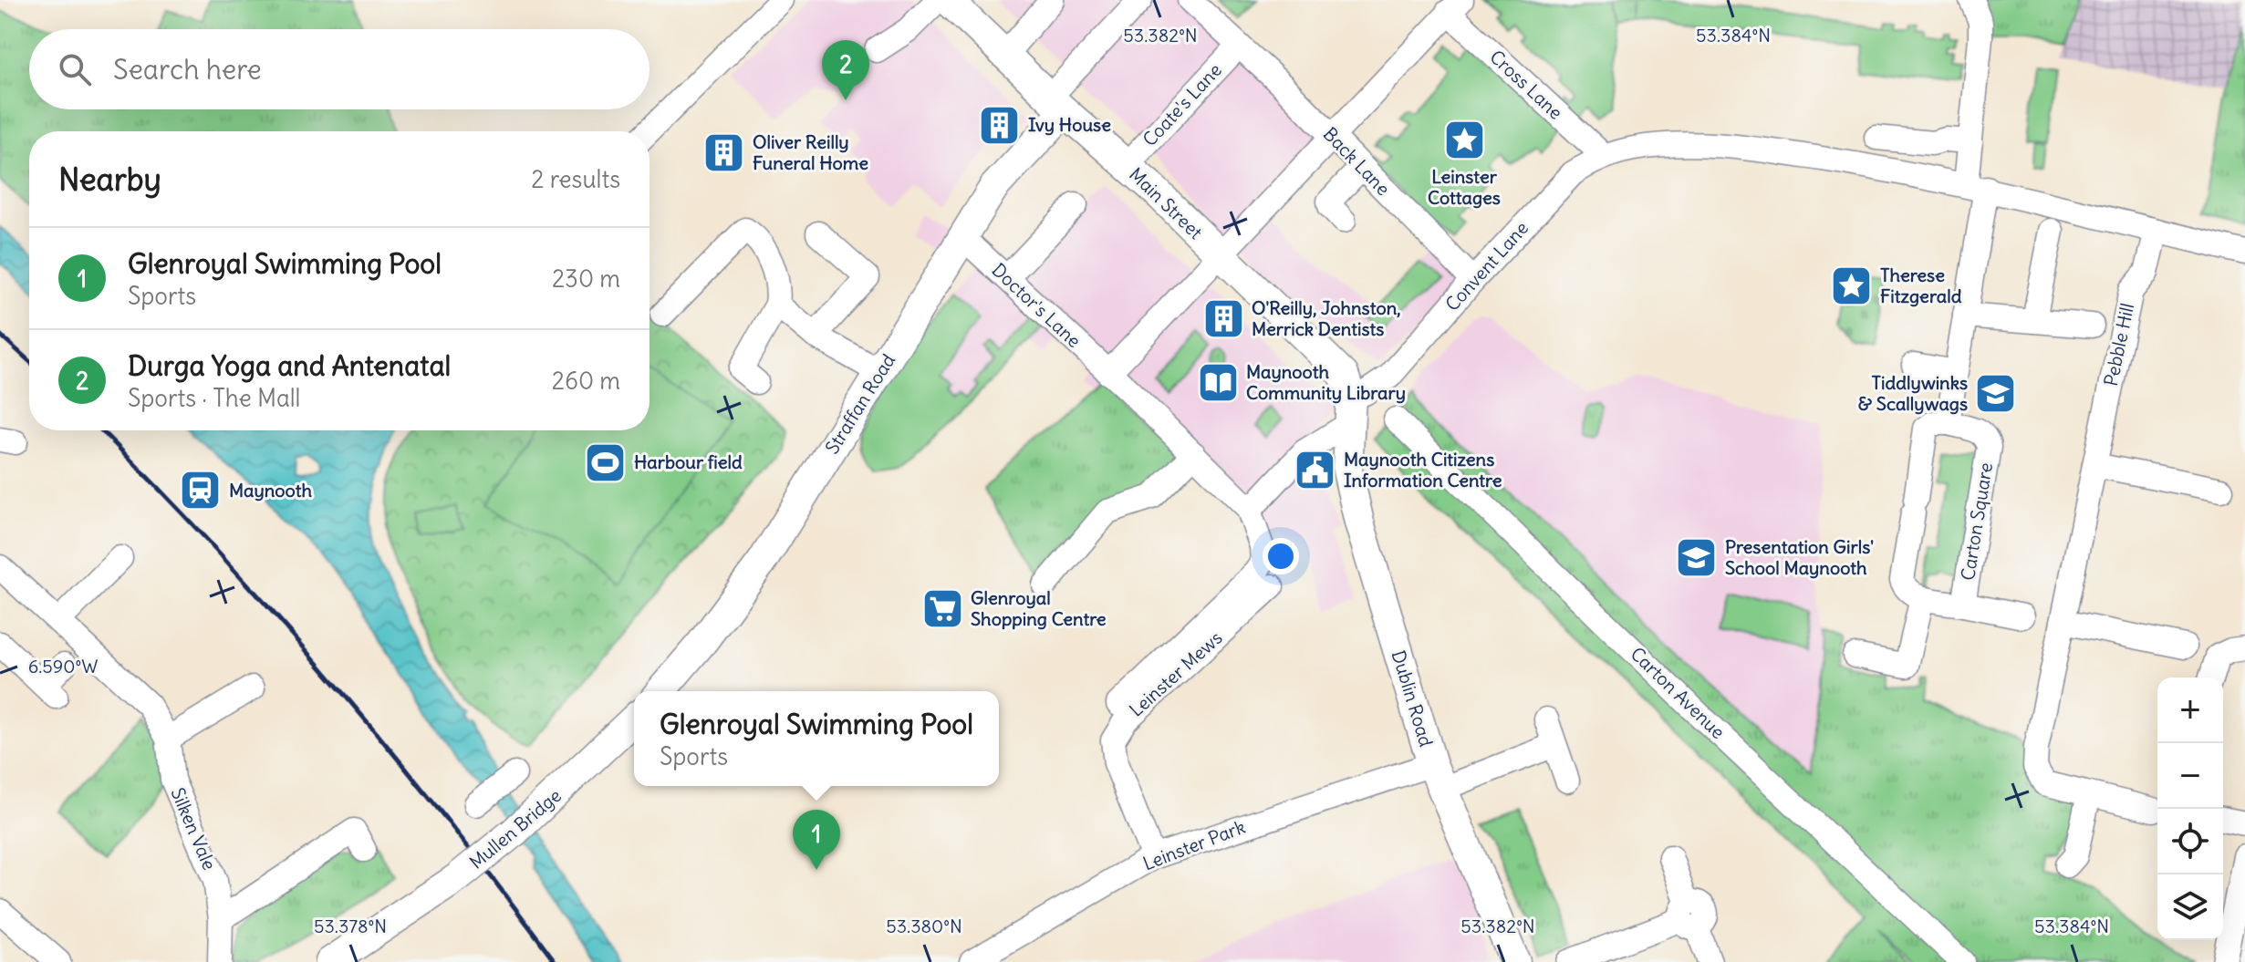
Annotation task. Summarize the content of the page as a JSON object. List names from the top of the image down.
{
  "streets": {
    "main road": [
      "Main Street",
      "Straffan Road",
      "Dublin Road",
      "Mullen Bridge"
    ],
    "street": [
      "Cross Lane",
      "Coate's Lane",
      "Back Lane",
      "Convent Lane",
      "Doctor's Lane",
      "Pebble Hill",
      "Carton Square",
      "Leinster Mews",
      "Carton Avenue",
      "Silken Vale",
      "Leinster Park"
    ]
  },
  "crossings": [
    ["Cross Lane", "Back Lane"],
    ["Cross Lane", "Main Street"],
    ["Cross Lane", "Convent Lane"],
    ["Coate's Lane", "Back Lane"],
    ["Coate's Lane", "Main Street"],
    ["Back Lane", "Convent Lane"],
    ["Main Street", "Convent Lane"],
    ["Main Street", "Straffan Road"],
    ["Main Street", "Dublin Road"],
    ["Convent Lane", "Pebble Hill"],
    ["Convent Lane", "Dublin Road"],
    ["Doctor's Lane", "Straffan Road"],
    ["Leinster Mews", "Leinster Park"],
    ["Dublin Road", "Leinster Park"]
  ],
  "places": {
    "building": ["Ivy House", "Oliver Reilly Funeral Home", "O'Reilly, Johnston, Merrick Dentists"],
    "place": ["Leinster Cottages", "Therese Fitzgerald"],
    "library": ["Maynooth Community Library"],
    "school or university": ["Tiddlywinks & Scallywags", "Presentation Girls' School Maynooth"],
    "sports": ["Harbour field"],
    "public building": ["Maynooth Citizens Information Centre"],
    "station": ["Maynooth"],
    "supermarket": ["Glenroyal Shopping Centre"]
  },
  "page": {
    "search": "Search here",
    "pins": ["2", "1"],
    "heading": ["Nearby", "2 results"],
    "list": [
      {
        "mark": "1",
        "name": "Glenroyal Swimming Pool",
        "note": "Sports",
        "value": "230 m"
      },
      {
        "mark": "2",
        "name": "Durga Yoga and Antenatal",
        "note": "Sports · The Mall",
        "value": "260 m"
      }
    ],
    "map_buttons": ["+", "−"],
    "popup": ["Glenroyal Swimming Pool", "Sports"]
  },
  "coordinates": [
    "53.382°N",
    "53.384°N",
    "6.590°W",
    "53.378°N",
    "53.380°N"
  ]
}
